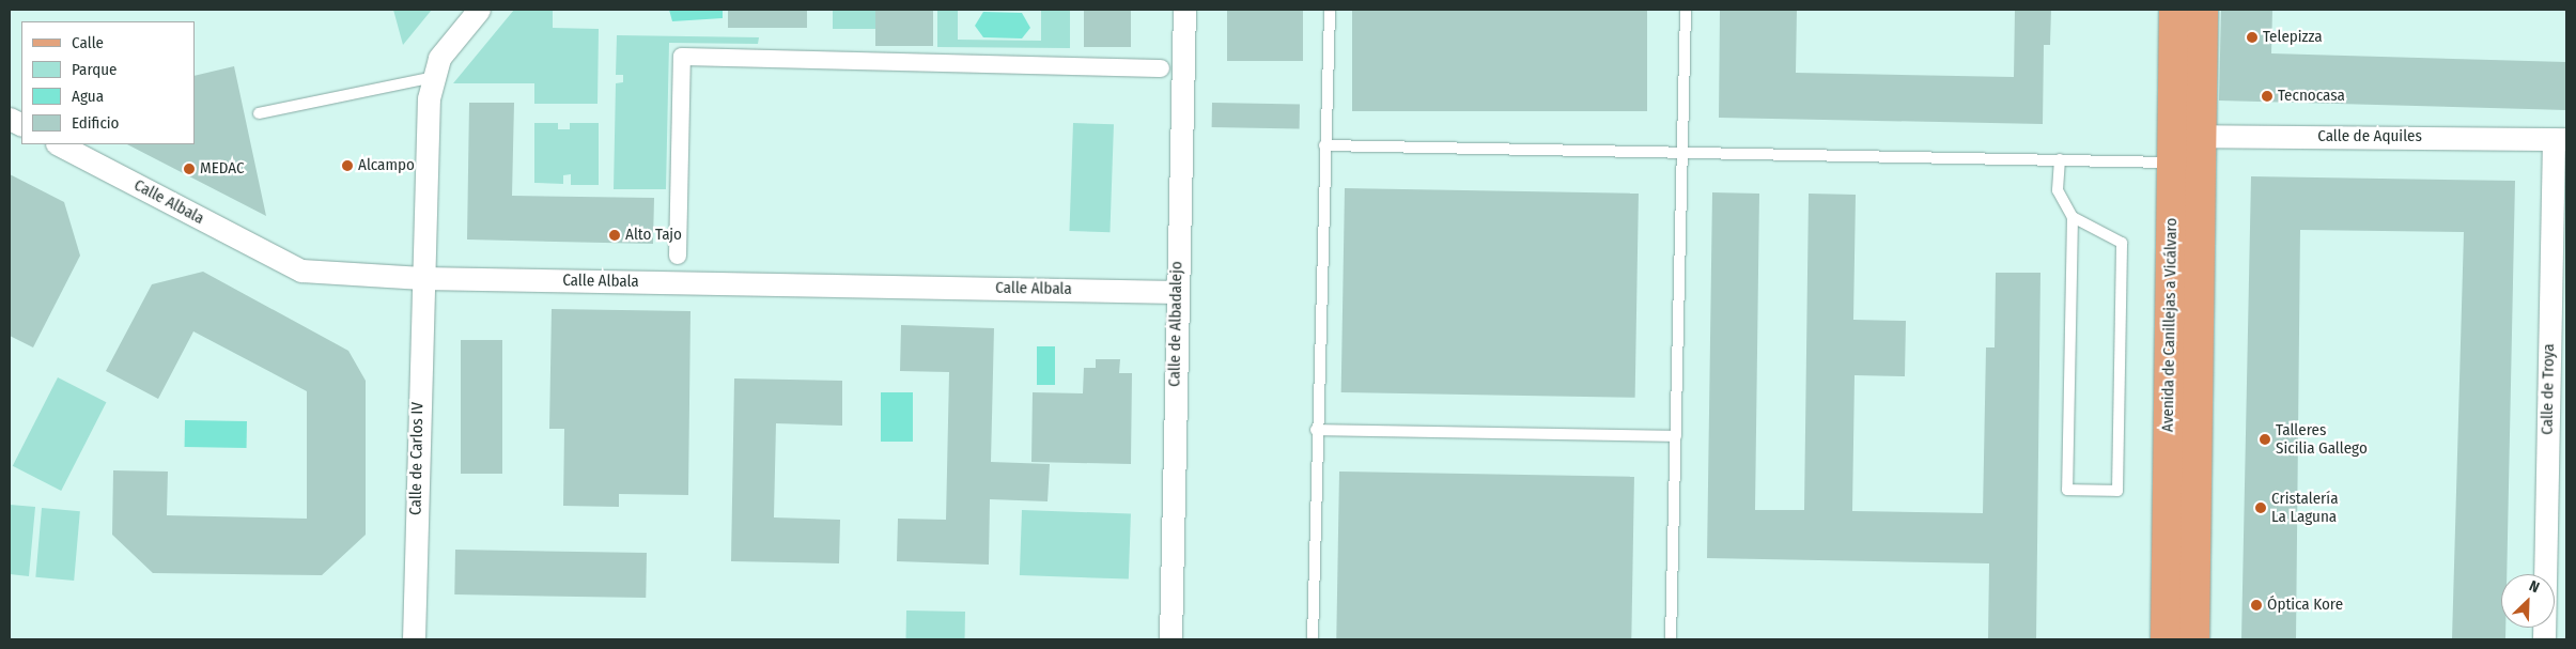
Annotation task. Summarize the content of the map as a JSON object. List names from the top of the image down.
{
  "streets": {
    "main road": ["Avenida de Canillejas a Vicálvaro"],
    "street": [
      "Calle de Aquiles",
      "Calle Albala",
      "Calle de Albadalejo",
      "Calle de Troya",
      "Calle de Carlos IV"
    ]
  },
  "crossings": [
    ["Calle de Aquiles", "Avenida de Canillejas a Vicálvaro"],
    ["Calle de Aquiles", "Calle de Troya"],
    ["Calle Albala", "Calle de Albadalejo"],
    ["Calle Albala", "Calle de Carlos IV"]
  ],
  "places": [
    "Telepizza",
    "Tecnocasa",
    "Alcampo",
    "MEDAC",
    "Alto Tajo",
    "Talleres Sicilia Gallego",
    "Cristalería La Laguna",
    "Óptica Kore"
  ],
  "legend": [
    "Calle",
    "Parque",
    "Agua",
    "Edificio"
  ],
  "north": "top right"
}
